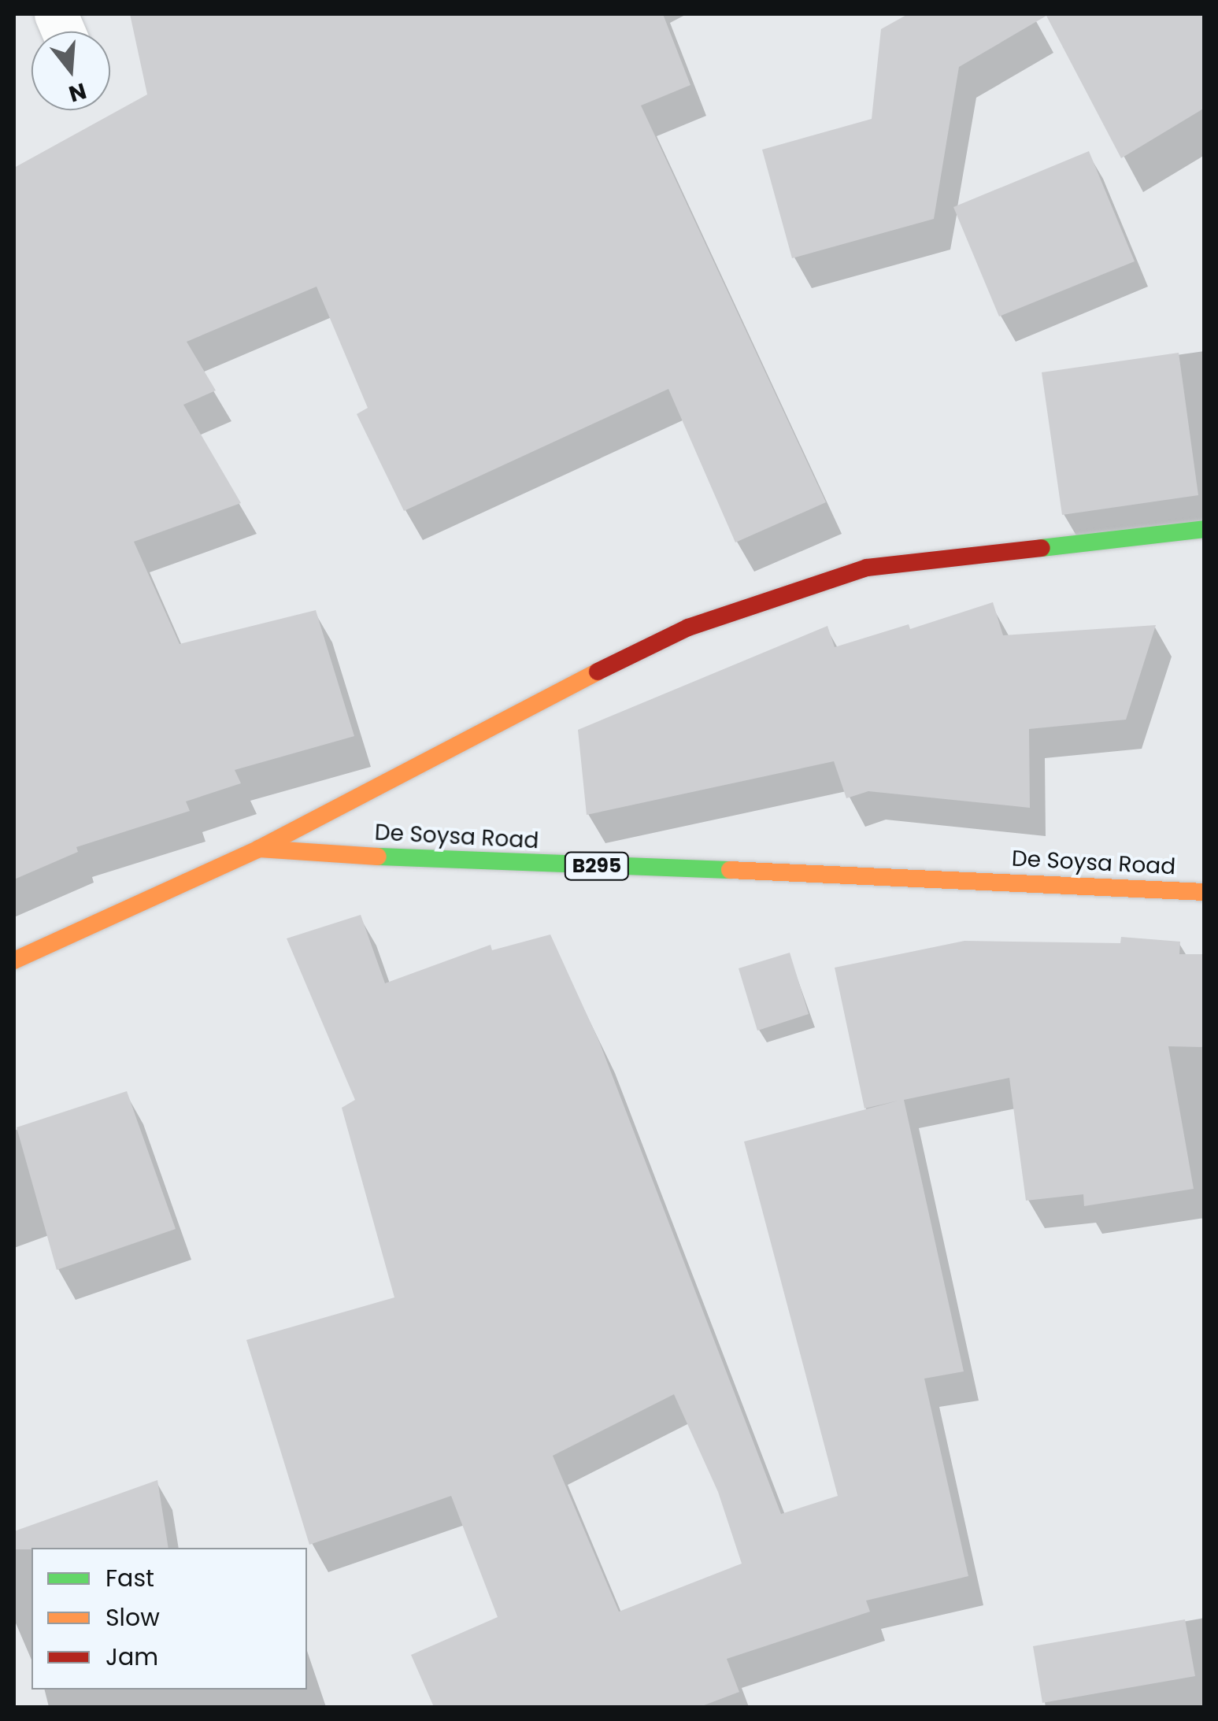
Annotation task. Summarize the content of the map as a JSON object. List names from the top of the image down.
{
  "streets": {
    "main road": ["De Soysa Road", "B295"]
  },
  "legend": ["Fast", "Slow", "Jam"],
  "north": "bottom"
}
